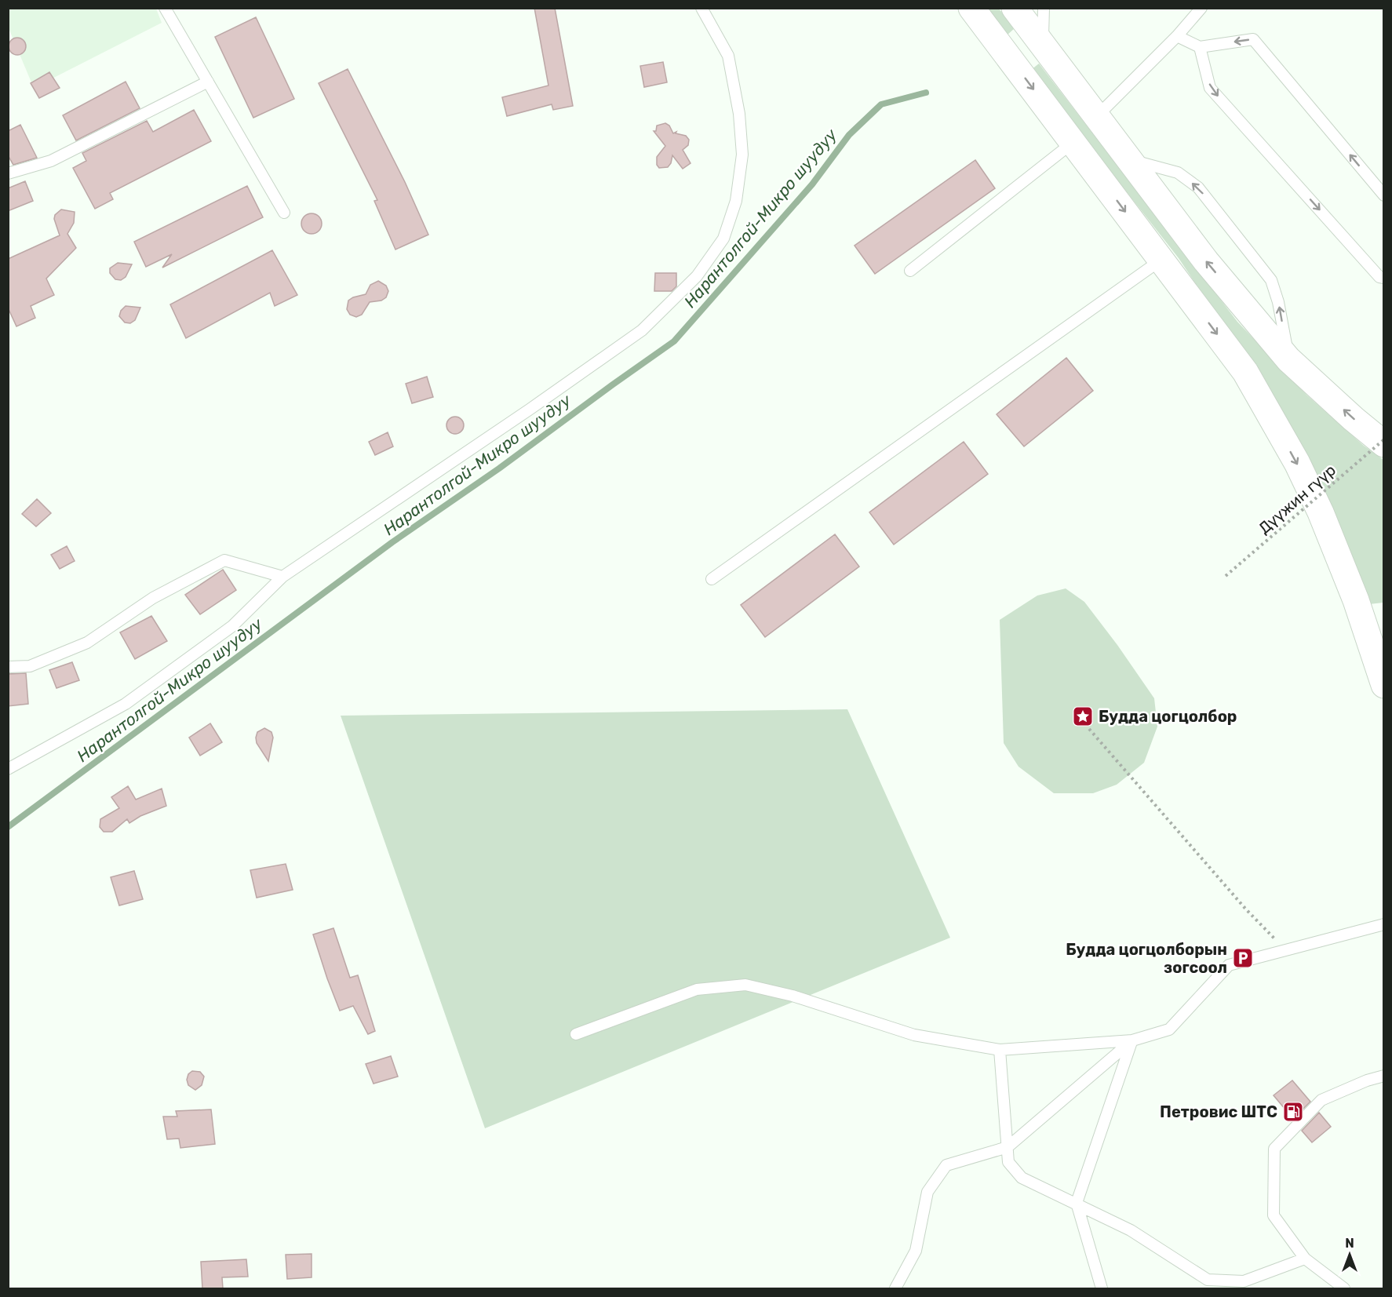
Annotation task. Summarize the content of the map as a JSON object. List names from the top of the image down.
{
  "streets": {
    "path": ["Дүүжин гүүр"]
  },
  "water": ["Нарантолгой-Микро шуудуу"],
  "places": {
    "place": ["Будда цогцолбор"],
    "parking": ["Будда цогцолборын зогсоол"],
    "fuel station": ["Петровис ШТС"]
  },
  "north": "top"
}
